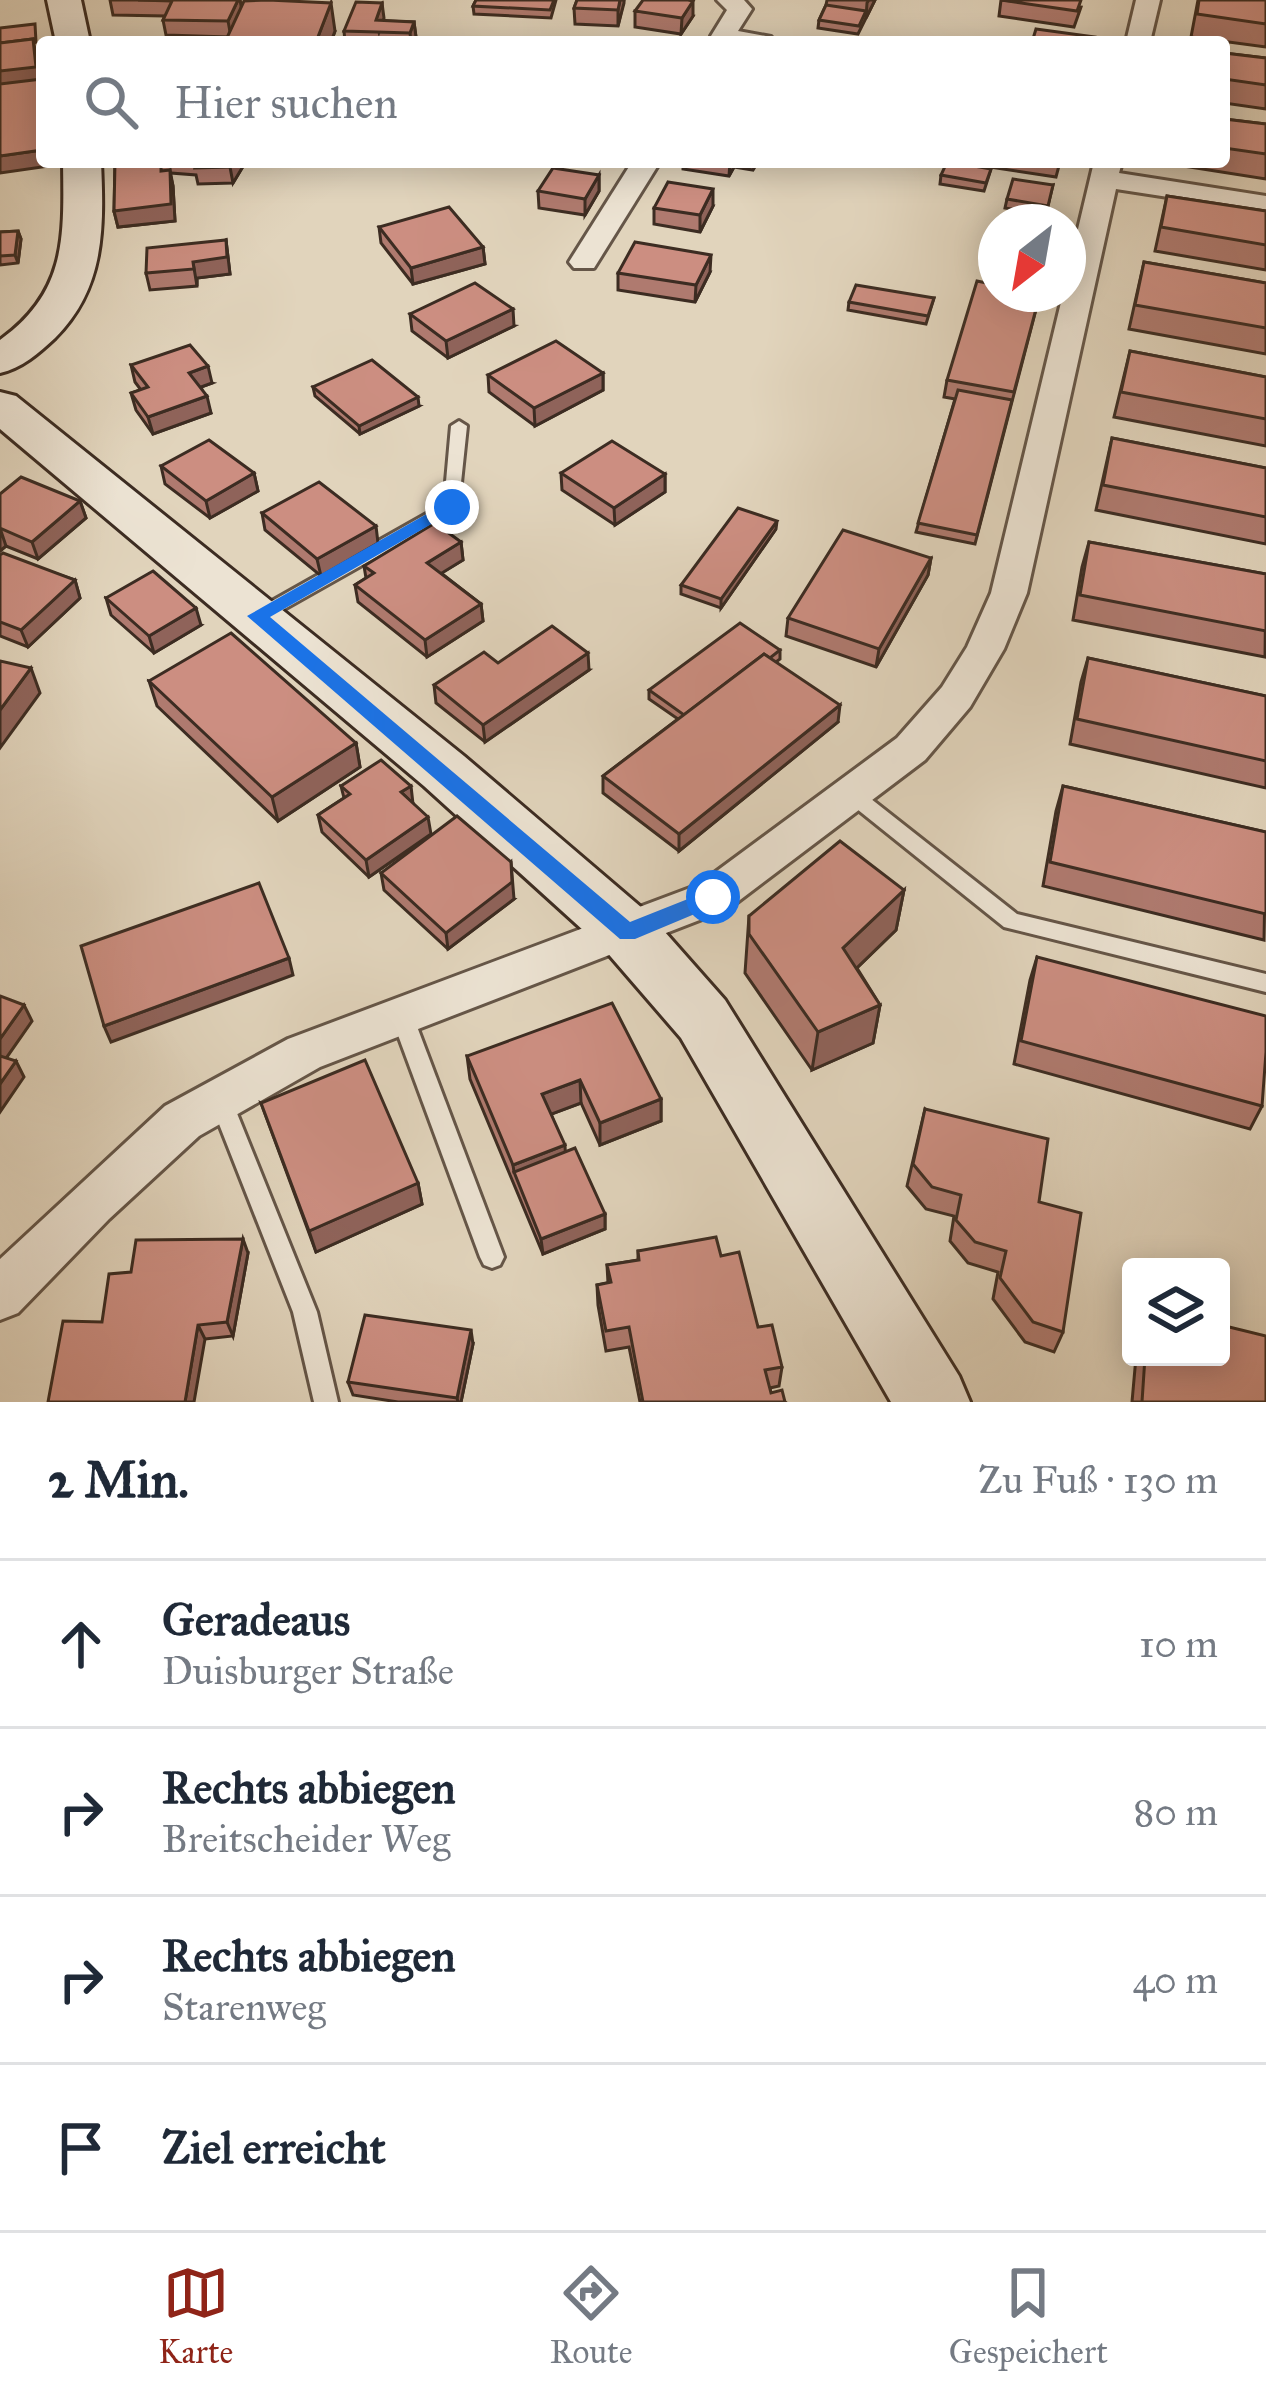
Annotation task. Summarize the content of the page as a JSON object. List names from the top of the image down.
{
  "north": "bottom left",
  "page": {
    "search": "Hier suchen",
    "heading": ["2 Min.", "Zu Fuß · 130 m"],
    "list": [
      ["Geradeaus", "Duisburger Straße", "10 m"],
      ["Rechts abbiegen", "Breitscheider Weg", "80 m"],
      ["Rechts abbiegen", "Starenweg", "40 m"],
      "Ziel erreicht"
    ],
    "nav": ["Karte", "Route", "Gespeichert"]
  }
}
